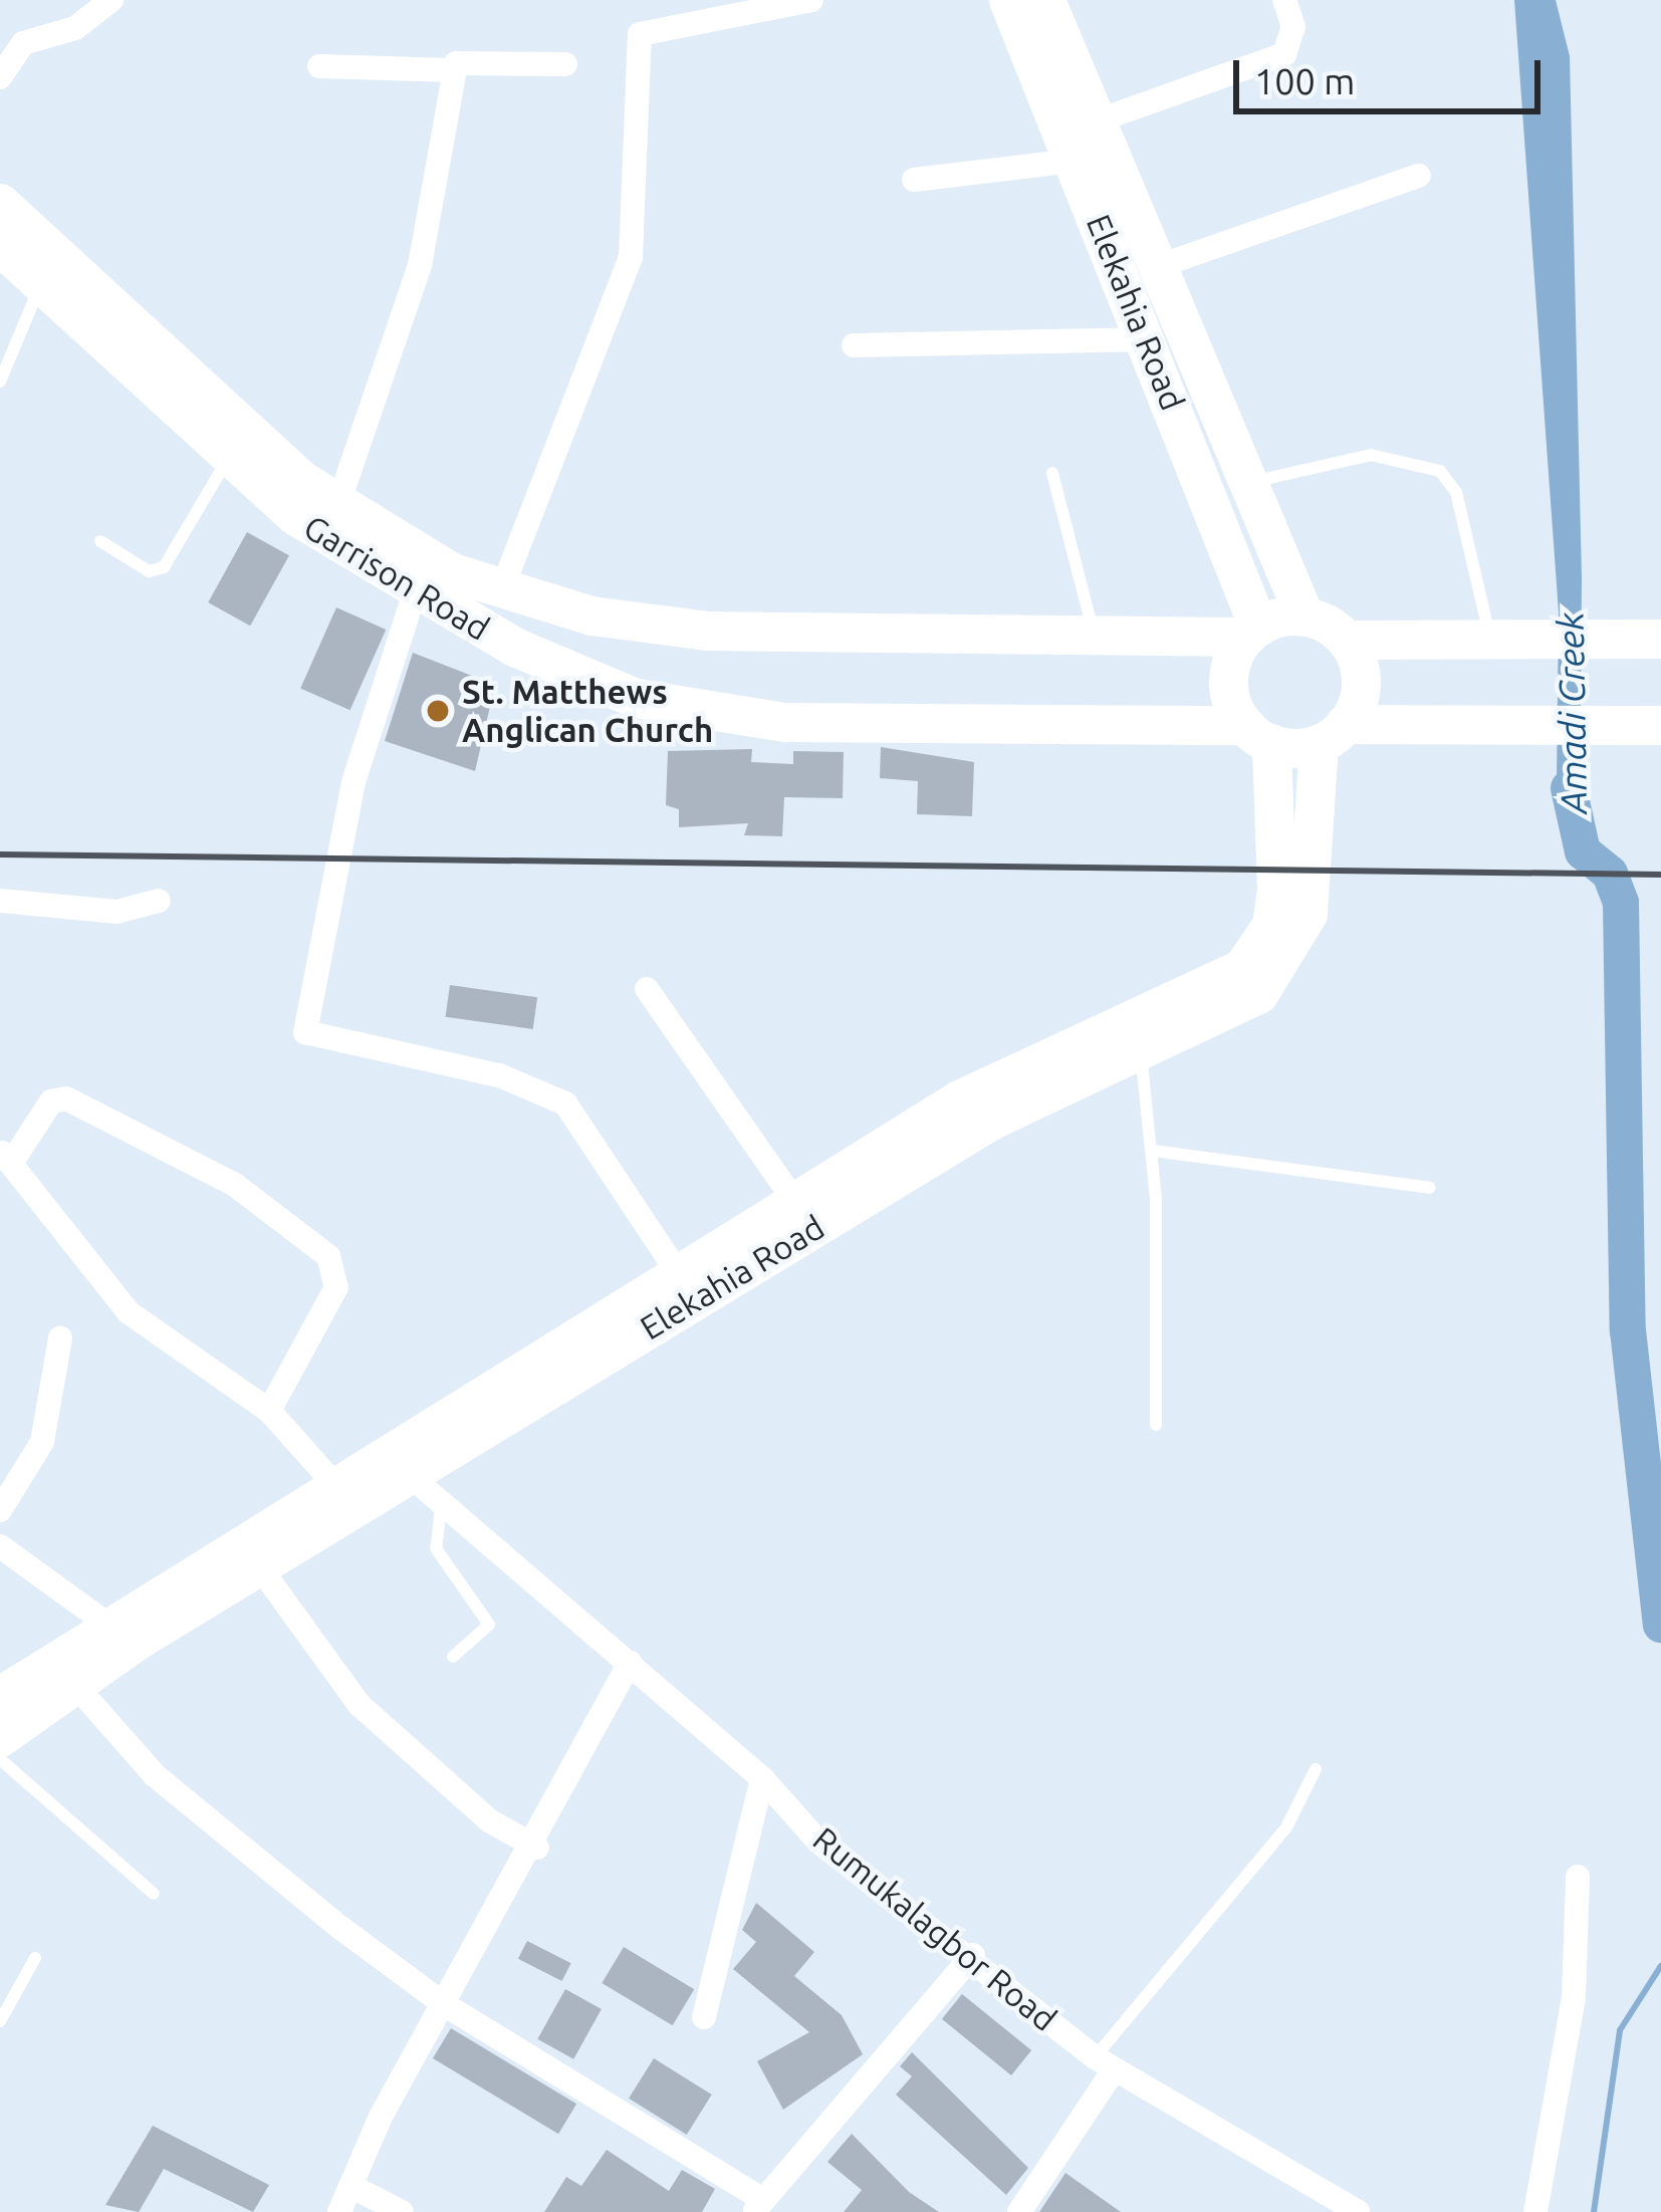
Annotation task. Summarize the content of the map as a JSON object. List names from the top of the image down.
{
  "streets": {
    "main road": ["Elekahia Road", "Garrison Road"],
    "street": ["Rumukalagbor Road"]
  },
  "crossings": [
    ["Elekahia Road", "Garrison Road"],
    ["Elekahia Road", "Rumukalagbor Road"]
  ],
  "water": ["Amadi Creek"],
  "places": ["St. Matthews Anglican Church"],
  "scale_bar": "100 m"
}
